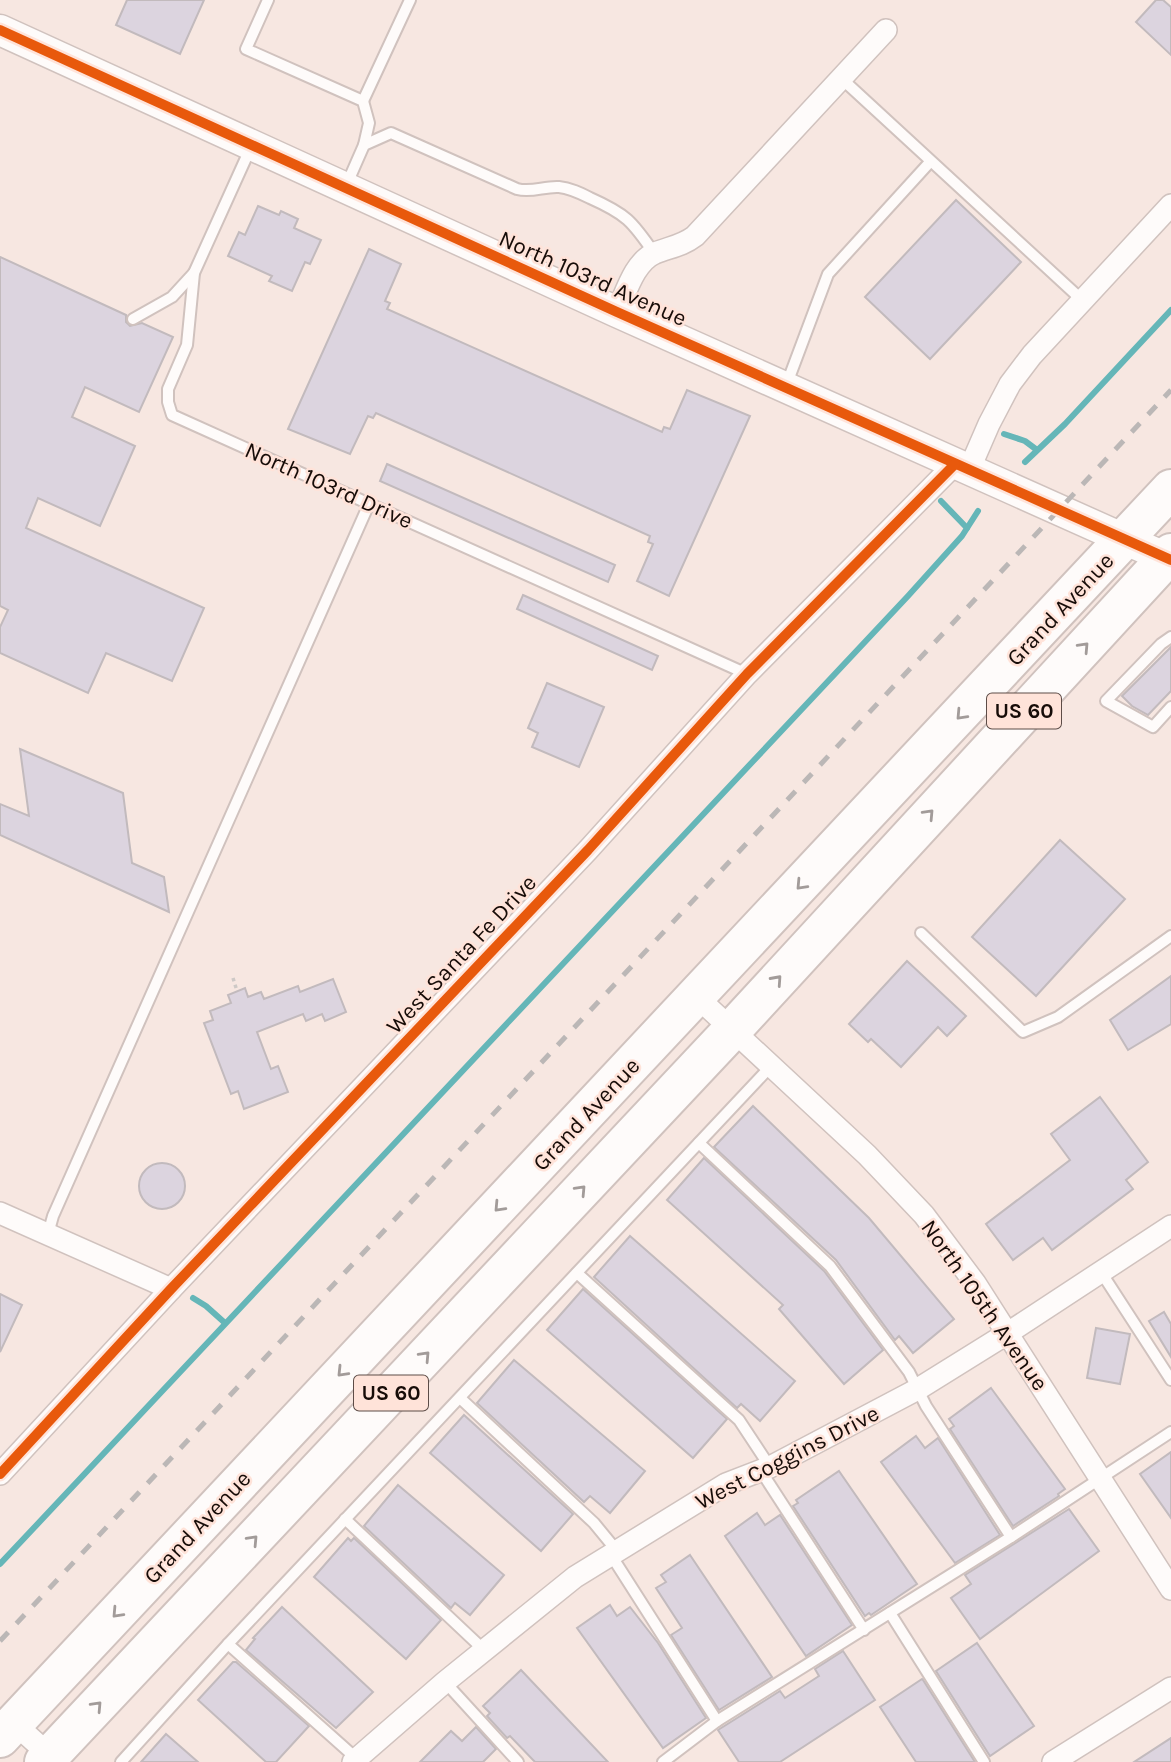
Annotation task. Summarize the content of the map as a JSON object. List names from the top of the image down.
{
  "streets": {
    "highway": ["Grand Avenue", "US 60"],
    "street": [
      "North 103rd Avenue",
      "West Santa Fe Drive",
      "North 105th Avenue",
      "West Coggins Drive"
    ],
    "lane": ["North 103rd Drive"]
  },
  "crossings": [
    ["North 103rd Avenue", "North 103rd Drive"],
    ["North 103rd Avenue", "Grand Avenue"],
    ["North 103rd Avenue", "West Santa Fe Drive"],
    ["North 103rd Drive", "West Santa Fe Drive"],
    ["Grand Avenue", "North 105th Avenue"],
    ["North 105th Avenue", "West Coggins Drive"]
  ]
}
